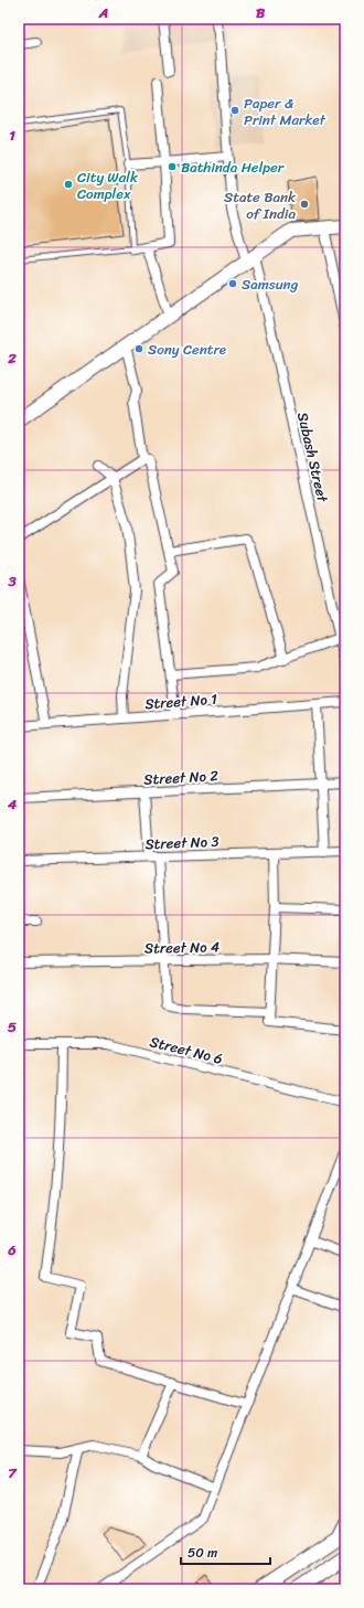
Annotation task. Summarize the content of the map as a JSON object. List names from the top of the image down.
{
  "streets": {
    "street": [
      "Subash Street",
      "Street No 1",
      "Street No 2",
      "Street No 3",
      "Street No 4",
      "Street No 6"
    ]
  },
  "places": [
    "Paper & Print Market",
    "Bathinda Helper",
    "City Walk Complex",
    "State Bank of India",
    "Samsung",
    "Sony Centre"
  ],
  "scale_bar": "50 m",
  "grid": {
    "columns": ["A", "B"],
    "rows": [
      "1",
      "2",
      "3",
      "4",
      "5",
      "6",
      "7"
    ]
  }
}
